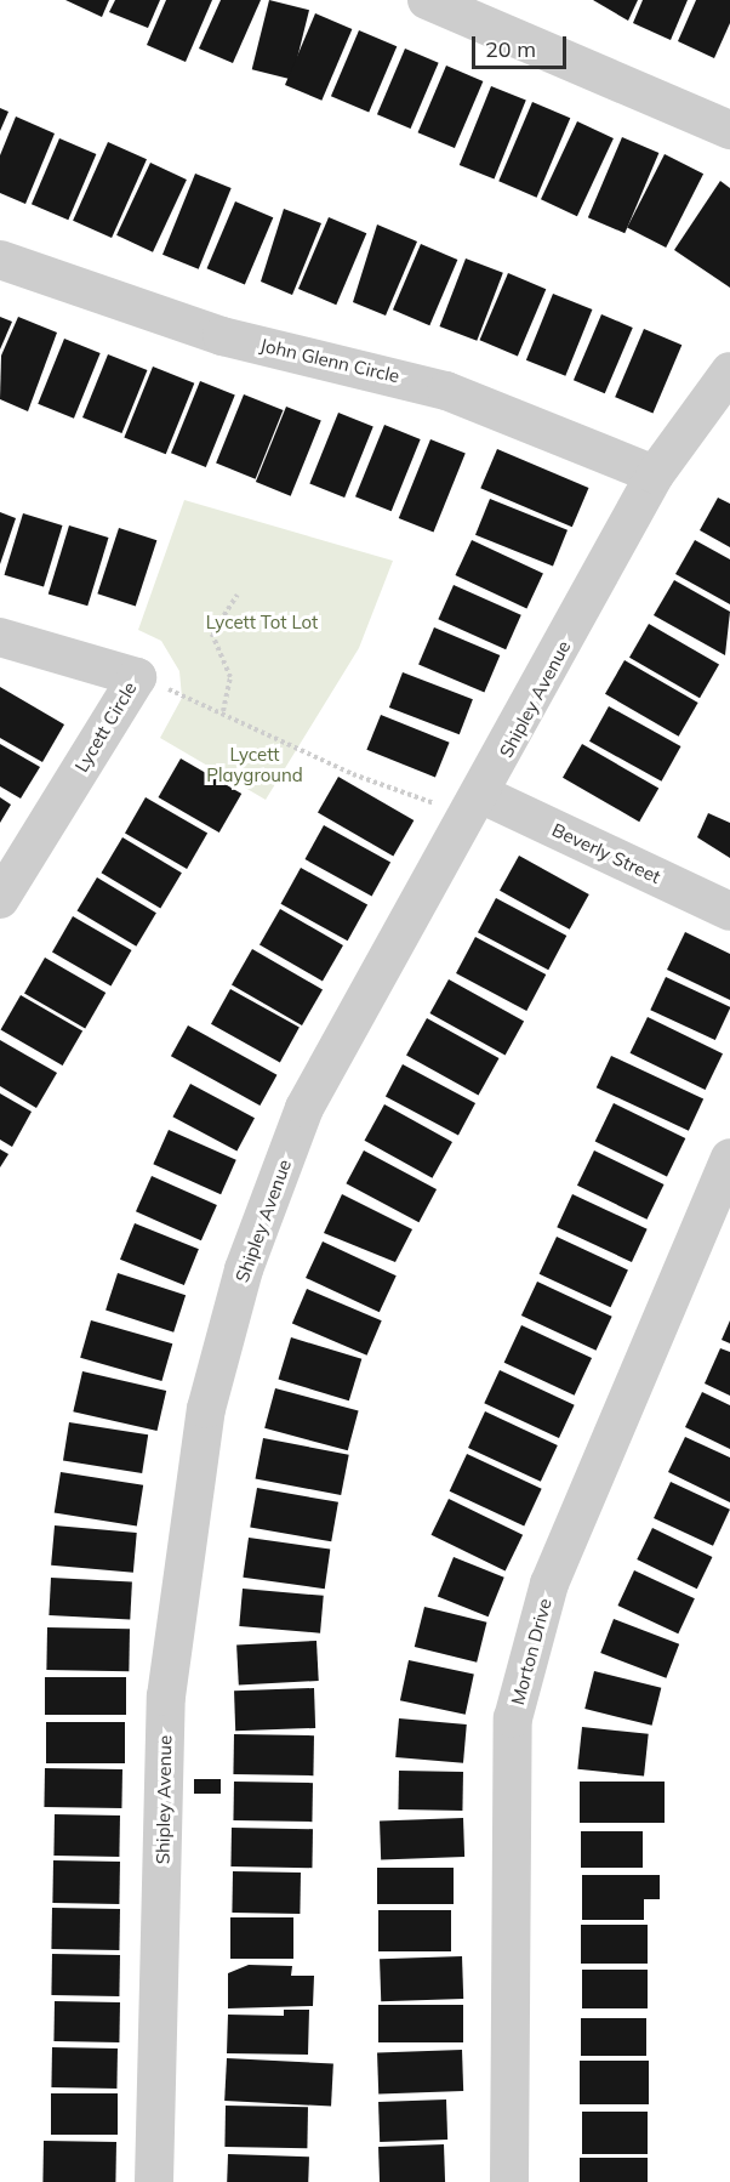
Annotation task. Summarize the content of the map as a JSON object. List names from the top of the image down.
{
  "streets": {
    "street": [
      "John Glenn Circle",
      "Shipley Avenue",
      "Lycett Circle",
      "Beverly Street",
      "Morton Drive"
    ]
  },
  "crossings": [
    ["John Glenn Circle", "Shipley Avenue"],
    ["Shipley Avenue", "Beverly Street"]
  ],
  "parks": ["Lycett Tot Lot", "Lycett Playground"],
  "scale_bar": "20 m"
}
